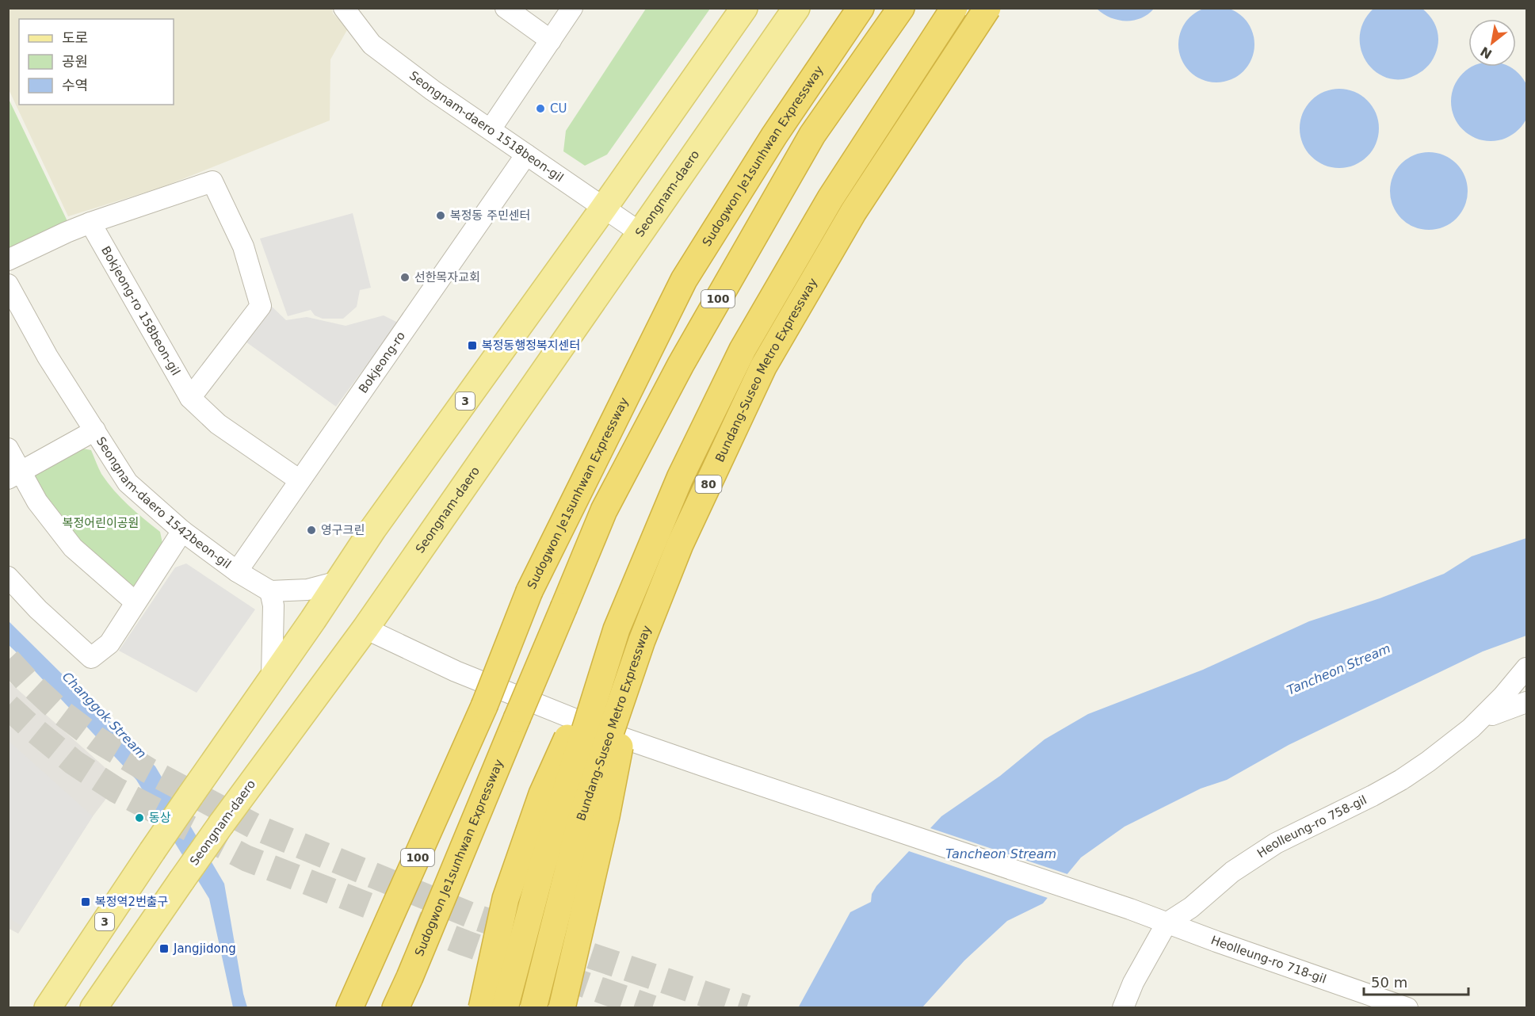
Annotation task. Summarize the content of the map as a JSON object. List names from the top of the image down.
{
  "streets": {
    "highway": [
      "Sudogwon Je1sunhwan Expressway",
      "100",
      "Bundang-Suseo Metro Expressway",
      "80"
    ],
    "main road": ["Seongnam-daero", "3"],
    "street": [
      "Seongnam-daero 1518beon-gil",
      "Bokjeong-ro 158beon-gil",
      "Bokjeong-ro",
      "Seongnam-daero 1542beon-gil",
      "Heolleung-ro 758-gil",
      "Heolleung-ro 718-gil"
    ]
  },
  "crossings": [
    ["Seongnam-daero 1518beon-gil", "Seongnam-daero"],
    ["Seongnam-daero 1518beon-gil", "Bokjeong-ro"],
    ["Seongnam-daero 1518beon-gil", "3"],
    ["Seongnam-daero", "Heolleung-ro 718-gil"],
    ["Bokjeong-ro 158beon-gil", "Bokjeong-ro"],
    ["Bokjeong-ro", "Seongnam-daero 1542beon-gil"],
    ["Heolleung-ro 758-gil", "Heolleung-ro 718-gil"]
  ],
  "water": ["Tancheon Stream", "Changgok Stream"],
  "parks": ["복정어린이공원"],
  "places": {
    "other": [
      "CU",
      "복정동 주민센터",
      "선한목자교회",
      "영구크린",
      "동상"
    ],
    "transit": ["복정동행정복지센터", "복정역2번출구", "Jangjidong"]
  },
  "legend": ["도로", "공원", "수역"],
  "scale_bar": "50 m",
  "north": "bottom left"
}
